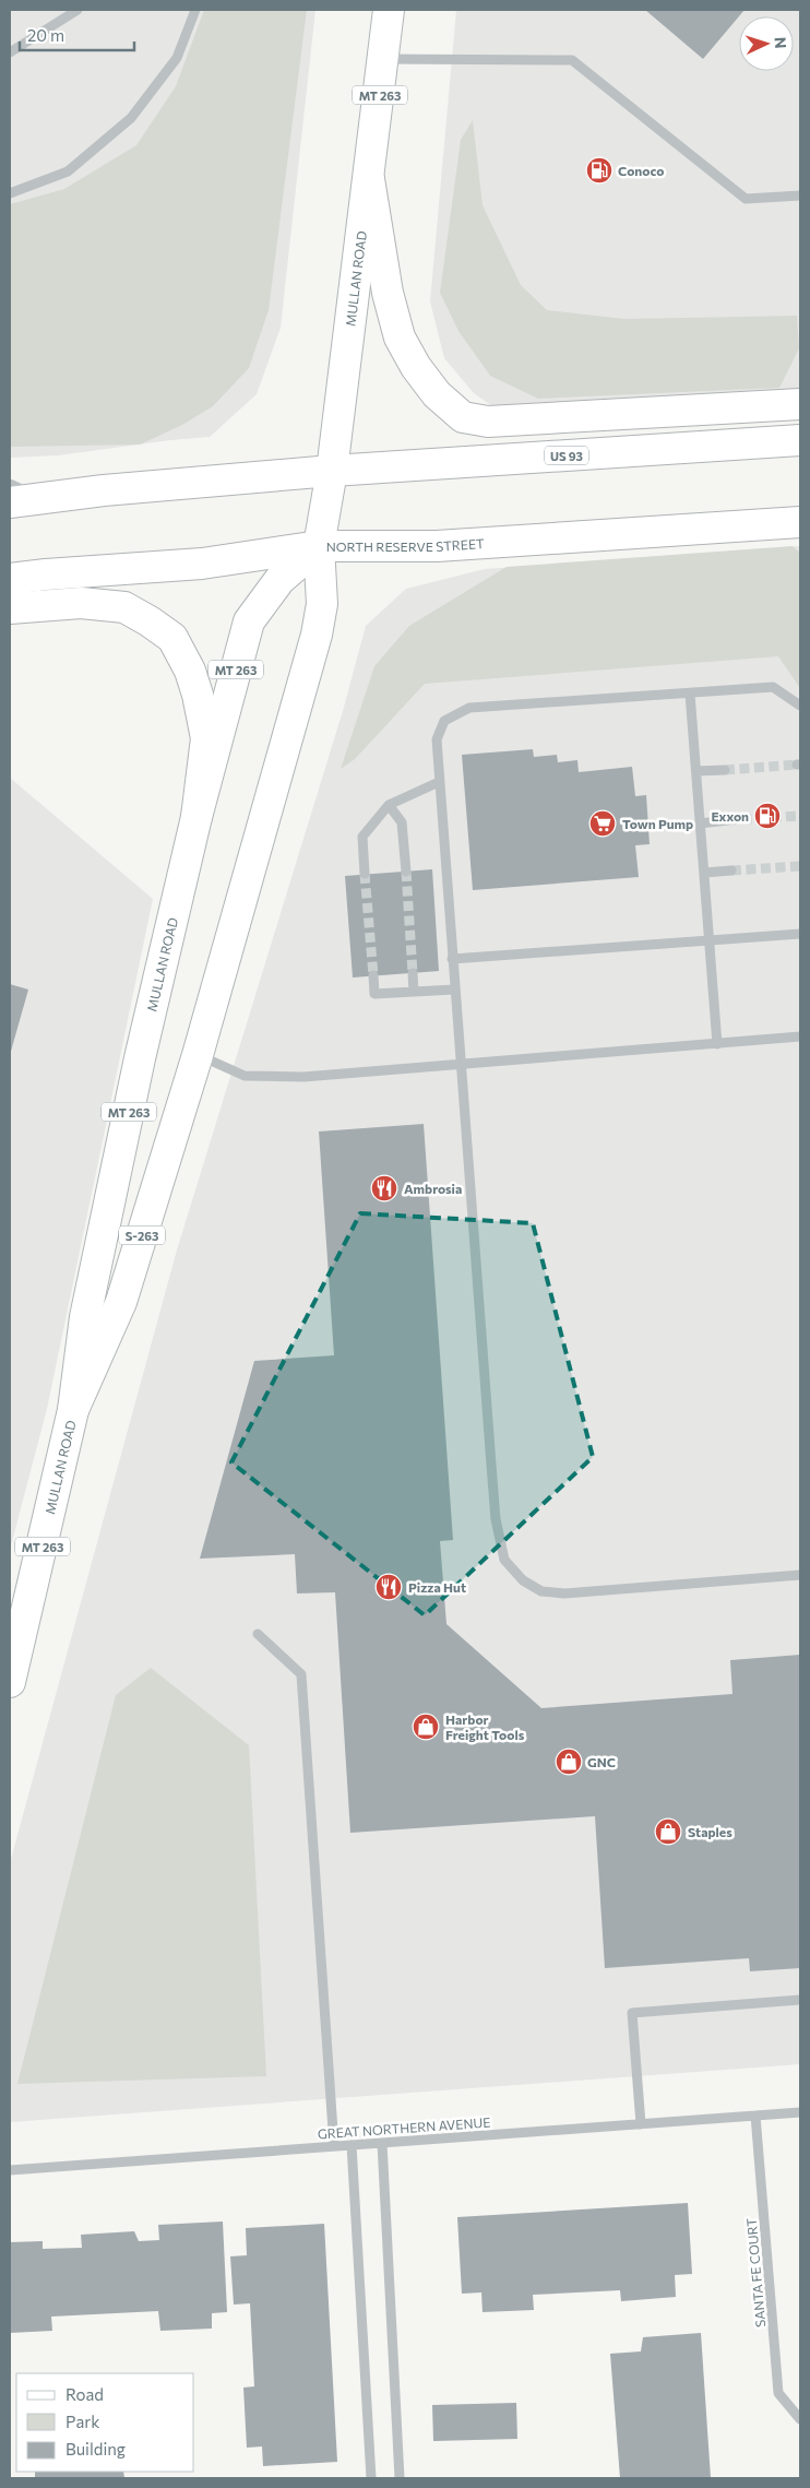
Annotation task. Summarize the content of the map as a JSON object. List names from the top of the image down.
{
  "streets": {
    "main road": [
      "MT 263",
      "MULLAN ROAD",
      "US 93",
      "NORTH RESERVE STREET",
      "S-263"
    ],
    "street": ["GREAT NORTHERN AVENUE", "SANTA FE COURT"]
  },
  "crossings": [
    ["MULLAN ROAD", "US 93"],
    ["MULLAN ROAD", "NORTH RESERVE STREET"],
    ["GREAT NORTHERN AVENUE", "SANTA FE COURT"]
  ],
  "places": {
    "fuel station": ["Conoco", "Exxon"],
    "supermarket": ["Town Pump"],
    "restaurant": ["Ambrosia", "Pizza Hut"],
    "shop": ["Harbor Freight Tools", "GNC", "Staples"]
  },
  "legend": ["Road", "Park", "Building"],
  "scale_bar": "20 m",
  "north": "right"
}
